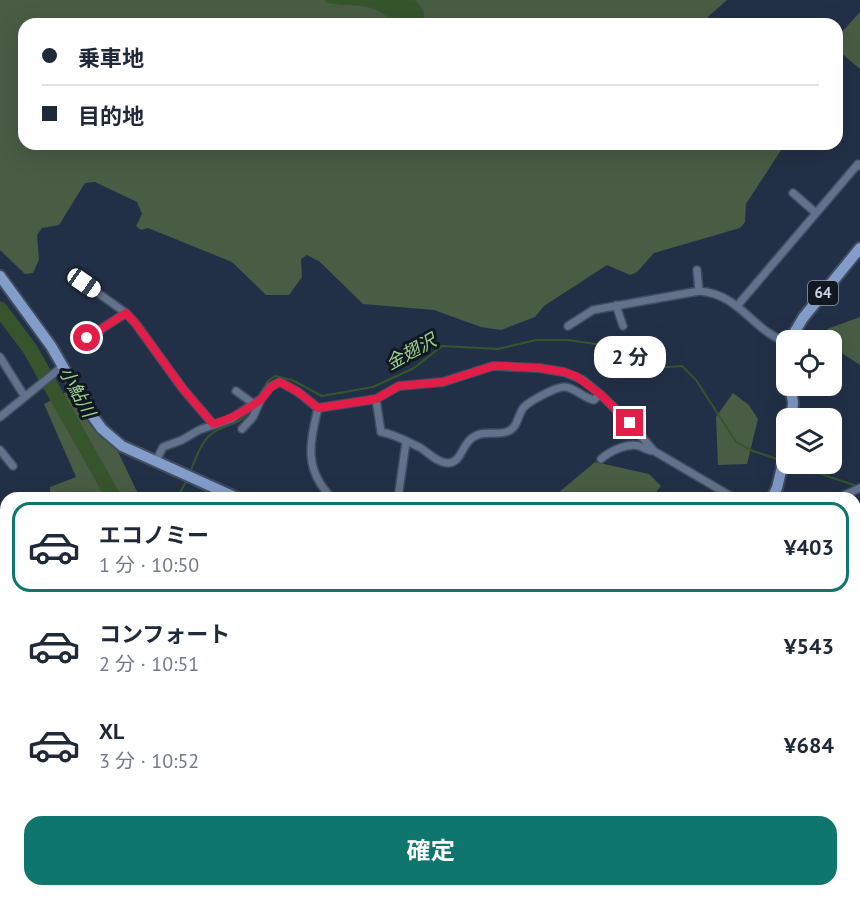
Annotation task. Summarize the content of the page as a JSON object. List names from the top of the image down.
{
  "streets": {
    "main road": ["64"]
  },
  "water": ["金翅沢", "小鮎川"],
  "page": {
    "banner": ["乗車地", "目的地"],
    "bubble": "2 分",
    "list": [
      {
        "name": "エコノミー",
        "note": "1 分 · 10:50",
        "value": "¥403"
      },
      {
        "name": "コンフォート",
        "note": "2 分 · 10:51",
        "value": "¥543"
      },
      {
        "name": "XL",
        "note": "3 分 · 10:52",
        "value": "¥684"
      }
    ],
    "buttons": "確定"
  }
}
